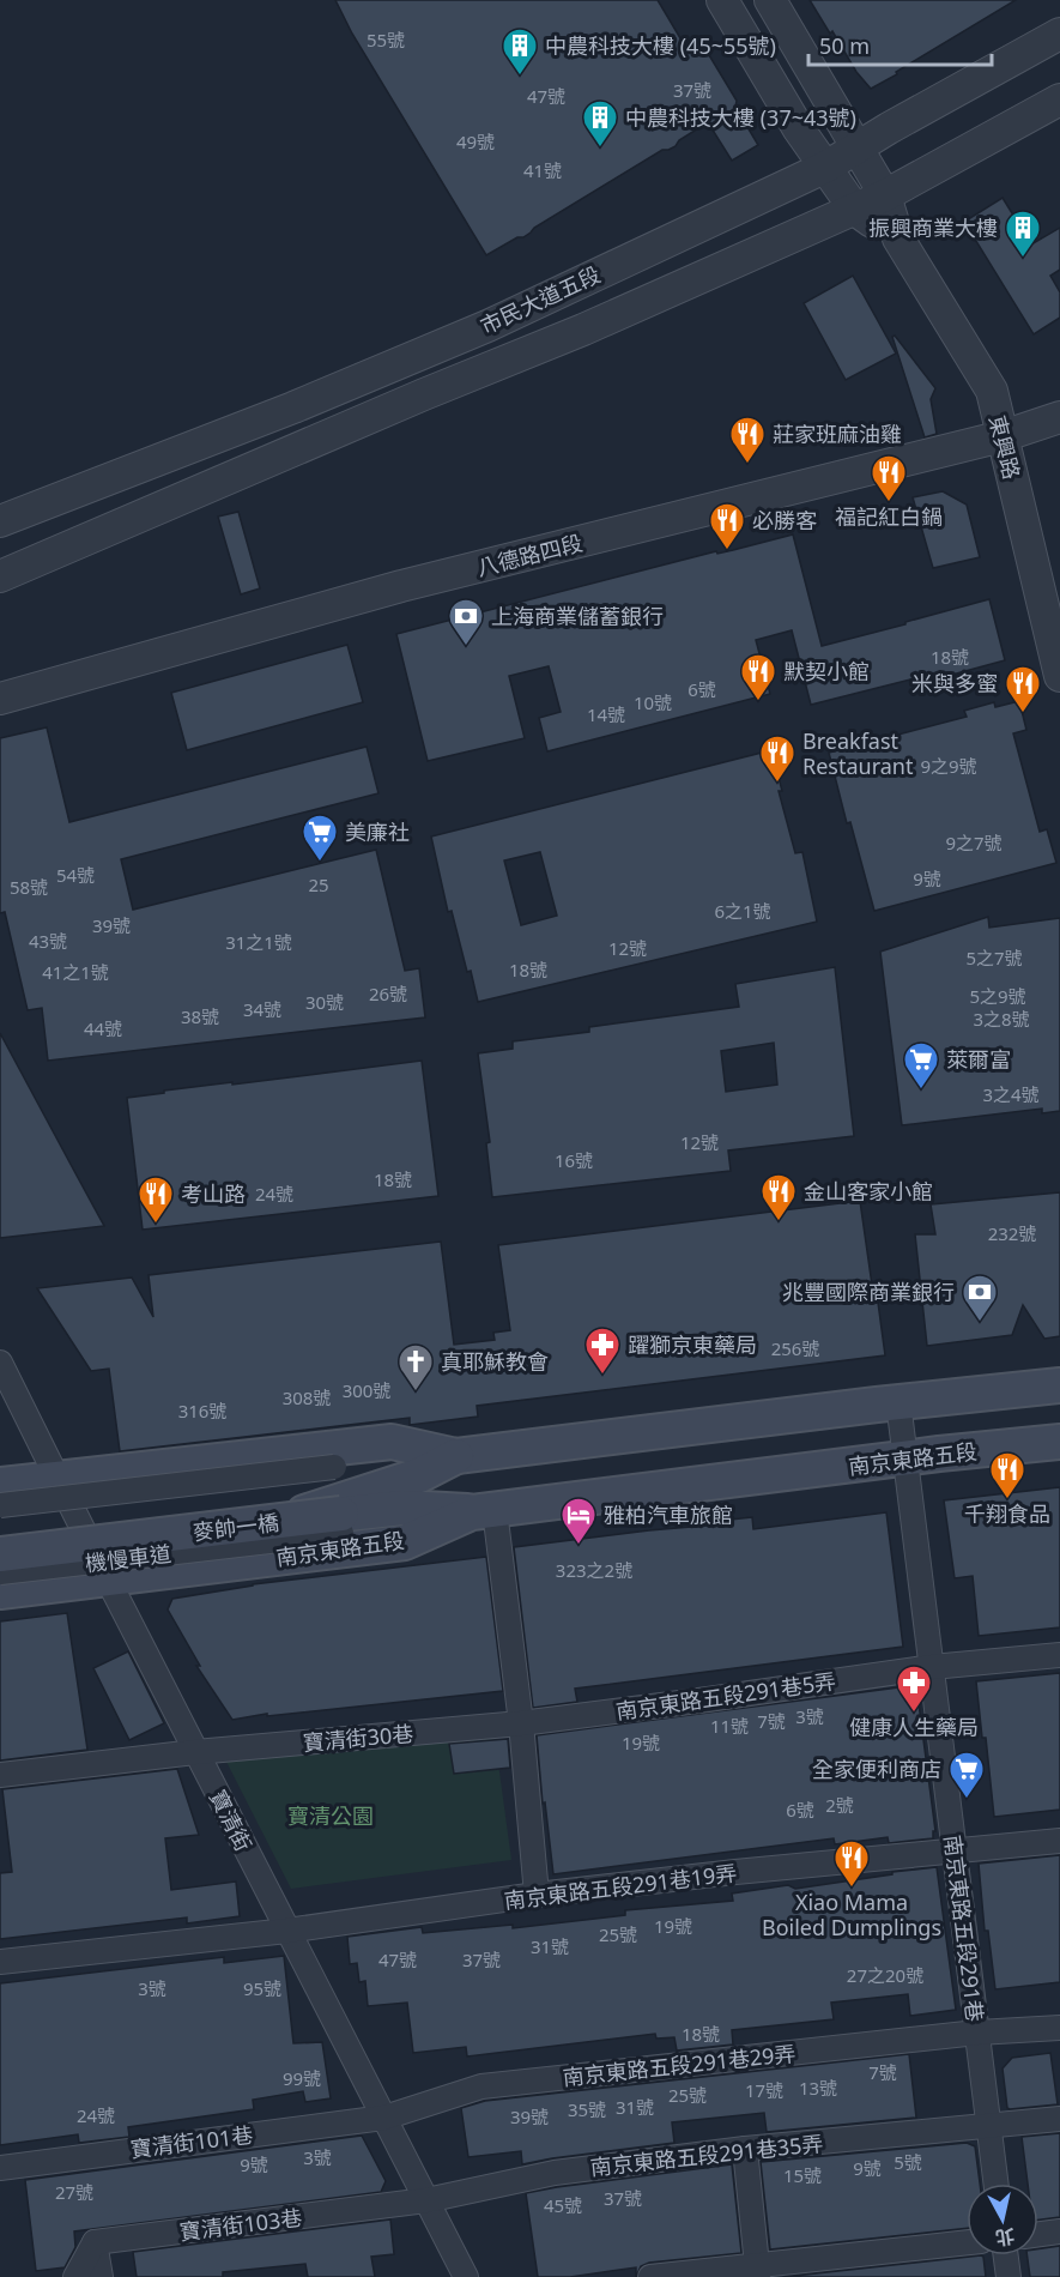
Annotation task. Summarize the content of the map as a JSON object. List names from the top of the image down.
{
  "streets": {
    "main road": ["南京東路五段", "麥帥一橋"],
    "street": [
      "市民大道五段",
      "東興路",
      "八德路四段",
      "機慢車道",
      "南京東路五段291巷5弄",
      "寶清街30巷",
      "寶清街",
      "南京東路五段291巷19弄",
      "南京東路五段291巷",
      "南京東路五段291巷29弄",
      "寶清街101巷",
      "南京東路五段291巷35弄",
      "寶清街103巷"
    ]
  },
  "crossings": [
    ["市民大道五段", "東興路"],
    ["東興路", "八德路四段"],
    ["南京東路五段", "麥帥一橋"],
    ["南京東路五段", "寶清街"],
    ["南京東路五段", "南京東路五段291巷"],
    ["麥帥一橋", "機慢車道"],
    ["南京東路五段291巷5弄", "寶清街30巷"],
    ["南京東路五段291巷5弄", "南京東路五段291巷"],
    ["寶清街30巷", "寶清街"],
    ["寶清街", "南京東路五段291巷19弄"],
    ["寶清街", "南京東路五段291巷29弄"],
    ["寶清街", "寶清街101巷"],
    ["寶清街", "南京東路五段291巷35弄"],
    ["寶清街", "寶清街103巷"],
    ["南京東路五段291巷19弄", "南京東路五段291巷"],
    ["南京東路五段291巷", "南京東路五段291巷29弄"],
    ["南京東路五段291巷", "南京東路五段291巷35弄"],
    ["南京東路五段291巷29弄", "寶清街101巷"],
    ["南京東路五段291巷35弄", "寶清街103巷"]
  ],
  "parks": ["寶清公園"],
  "places": {
    "building": ["中農科技大樓 (45~55號)", "中農科技大樓 (37~43號)", "振興商業大樓"],
    "restaurant": [
      "莊家班麻油雞",
      "福記紅白鍋",
      "必勝客",
      "默契小館",
      "米與多蜜",
      "Breakfast Restaurant",
      "金山客家小館",
      "考山路",
      "千翔食品",
      "Xiao Mama Boiled Dumplings"
    ],
    "bank": ["上海商業儲蓄銀行", "兆豐國際商業銀行"],
    "supermarket": ["美廉社", "萊爾富", "全家便利商店"],
    "pharmacy": ["躍獅京東藥局", "健康人生藥局"],
    "church": ["真耶穌教會"],
    "hotel": ["雅柏汽車旅館"]
  },
  "house_numbers": [
    "55號",
    "37號",
    "47號",
    "49號",
    "41號",
    "18號",
    "6號",
    "10號",
    "14號",
    "9之9號",
    "9之7號",
    "54號",
    "9號",
    "25",
    "58號",
    "6之1號",
    "39號",
    "43號",
    "31之1號",
    "12號",
    "5之7號",
    "18號",
    "41之1號",
    "26號",
    "5之9號",
    "30號",
    "34號",
    "38號",
    "3之8號",
    "44號",
    "3之4號",
    "12號",
    "16號",
    "18號",
    "24號",
    "232號",
    "256號",
    "300號",
    "308號",
    "316號",
    "323之2號",
    "3號",
    "7號",
    "11號",
    "19號",
    "2號",
    "6號",
    "19號",
    "25號",
    "31號",
    "47號",
    "37號",
    "27之20號",
    "3號",
    "95號",
    "18號",
    "7號",
    "99號",
    "13號",
    "17號",
    "25號",
    "31號",
    "35號",
    "24號",
    "39號",
    "3號",
    "5號",
    "9號",
    "9號",
    "15號",
    "27號",
    "37號",
    "45號"
  ],
  "scale_bar": "50 m",
  "north": "bottom"
}
